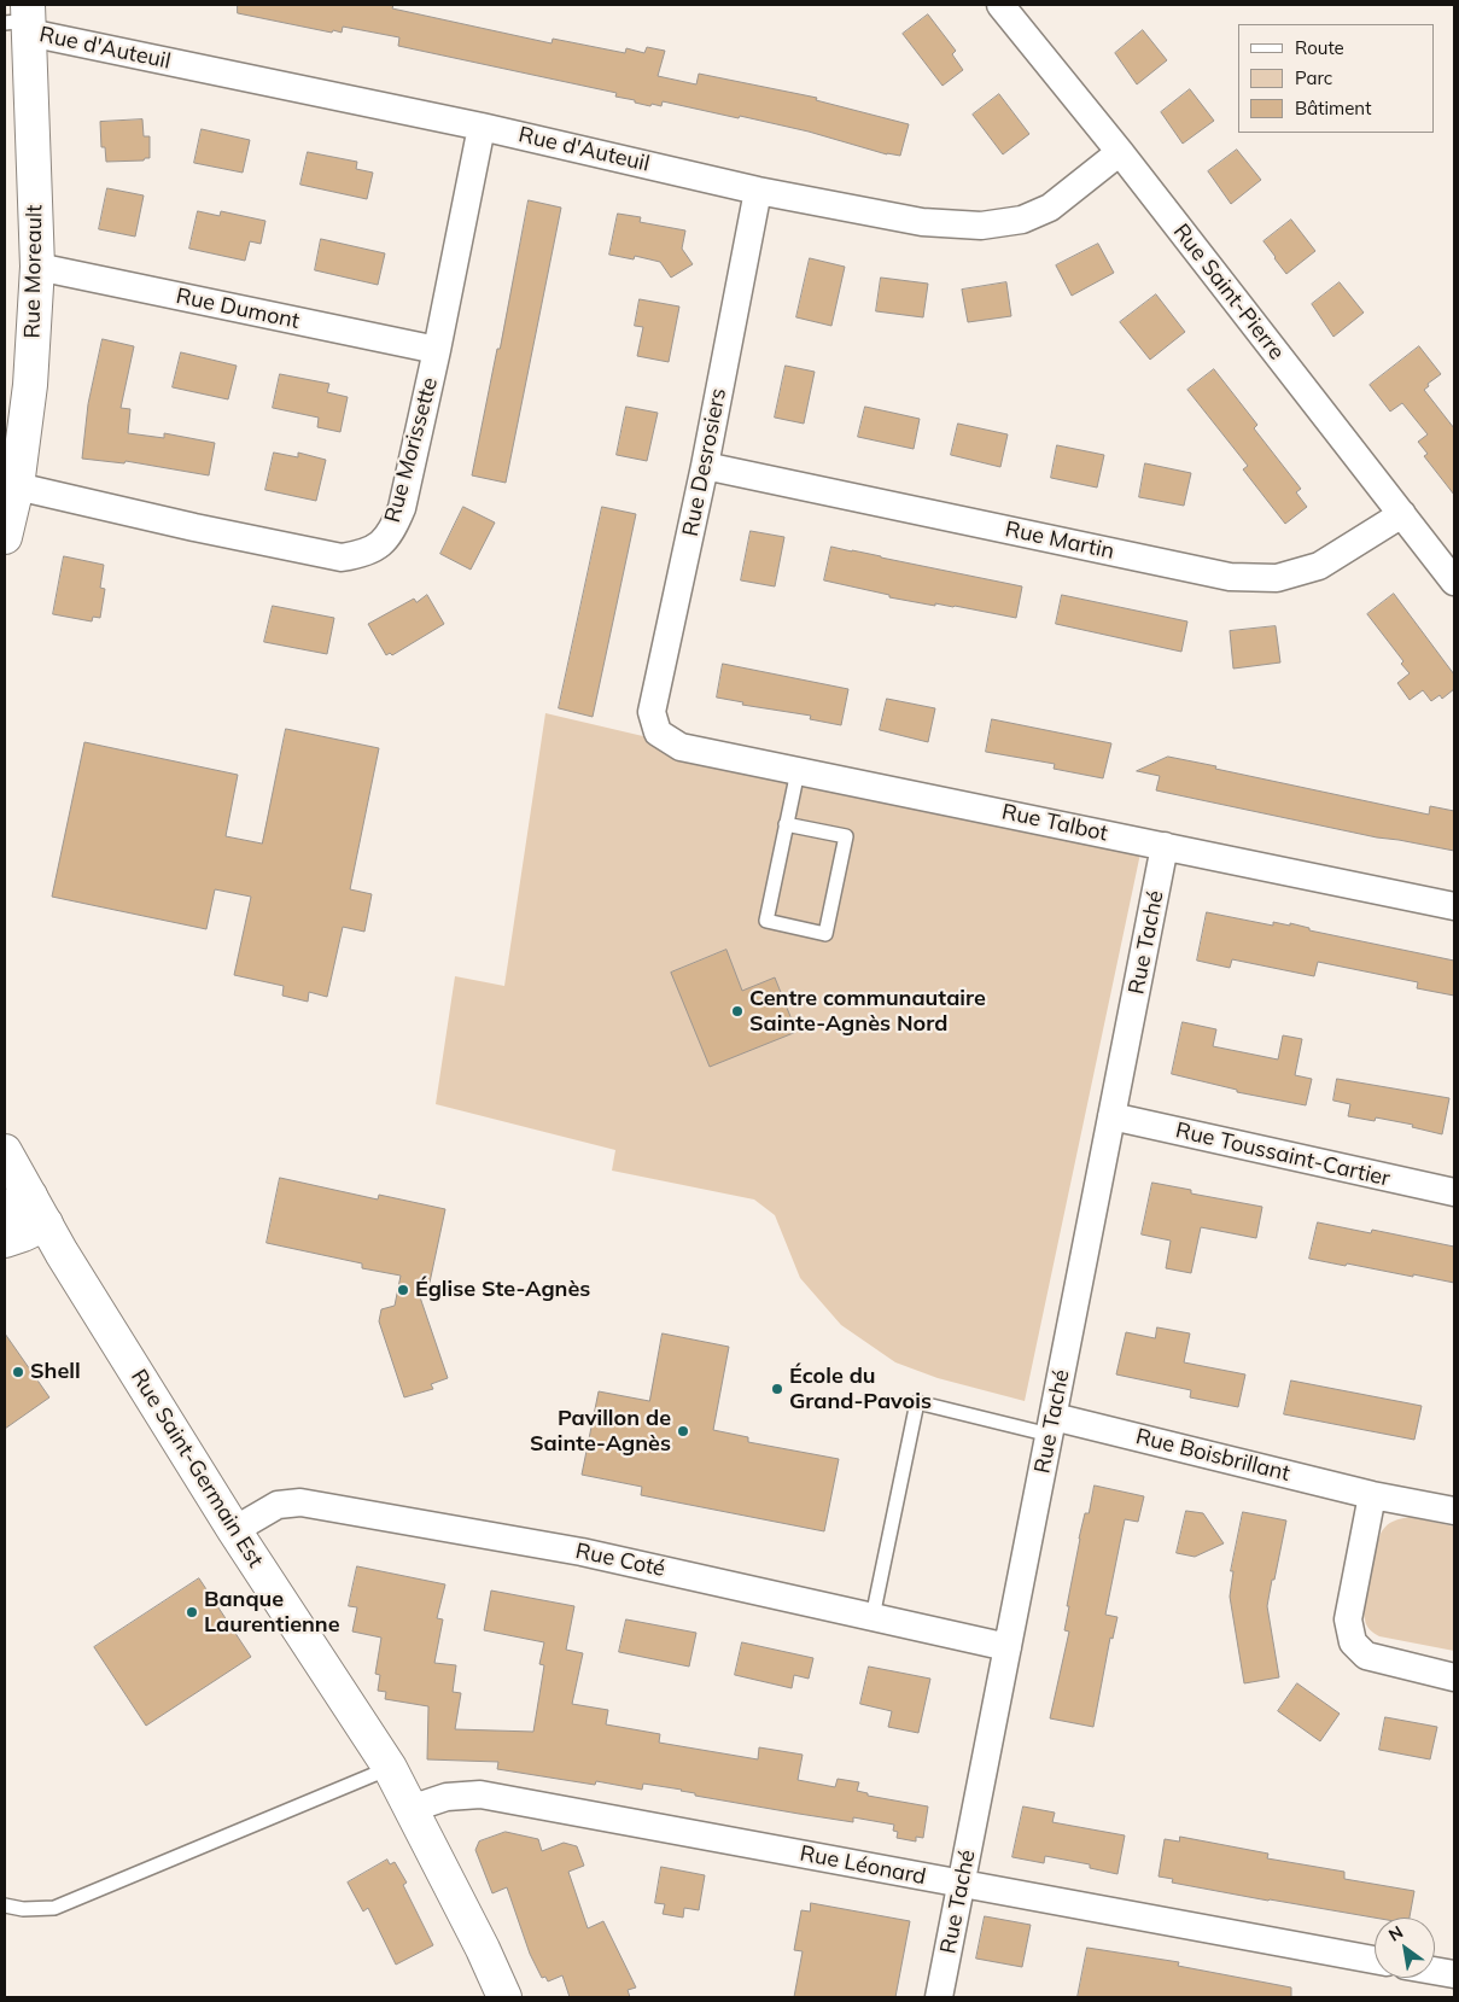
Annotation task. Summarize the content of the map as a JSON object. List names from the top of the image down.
{
  "streets": {
    "street": [
      "Rue d'Auteuil",
      "Rue Moreault",
      "Rue Saint-Pierre",
      "Rue Dumont",
      "Rue Morissette",
      "Rue Desrosiers",
      "Rue Martin",
      "Rue Talbot",
      "Rue Taché",
      "Rue Toussaint-Cartier",
      "Rue Boisbrillant",
      "Rue Saint-Germain Est",
      "Rue Coté",
      "Rue Léonard"
    ]
  },
  "crossings": [
    ["Rue d'Auteuil", "Rue Moreault"],
    ["Rue d'Auteuil", "Rue Saint-Pierre"],
    ["Rue d'Auteuil", "Rue Morissette"],
    ["Rue d'Auteuil", "Rue Desrosiers"],
    ["Rue Moreault", "Rue Dumont"],
    ["Rue Moreault", "Rue Morissette"],
    ["Rue Saint-Pierre", "Rue Martin"],
    ["Rue Dumont", "Rue Morissette"],
    ["Rue Desrosiers", "Rue Martin"],
    ["Rue Desrosiers", "Rue Talbot"],
    ["Rue Talbot", "Rue Taché"],
    ["Rue Taché", "Rue Toussaint-Cartier"],
    ["Rue Taché", "Rue Boisbrillant"],
    ["Rue Taché", "Rue Coté"],
    ["Rue Taché", "Rue Léonard"],
    ["Rue Saint-Germain Est", "Rue Coté"],
    ["Rue Saint-Germain Est", "Rue Léonard"]
  ],
  "places": [
    "Centre communautaire Sainte-Agnès Nord",
    "Église Ste-Agnès",
    "Shell",
    "École du Grand-Pavois",
    "Pavillon de Sainte-Agnès",
    "Banque Laurentienne"
  ],
  "legend": ["Route", "Parc", "Bâtiment"],
  "north": "top left"
}
